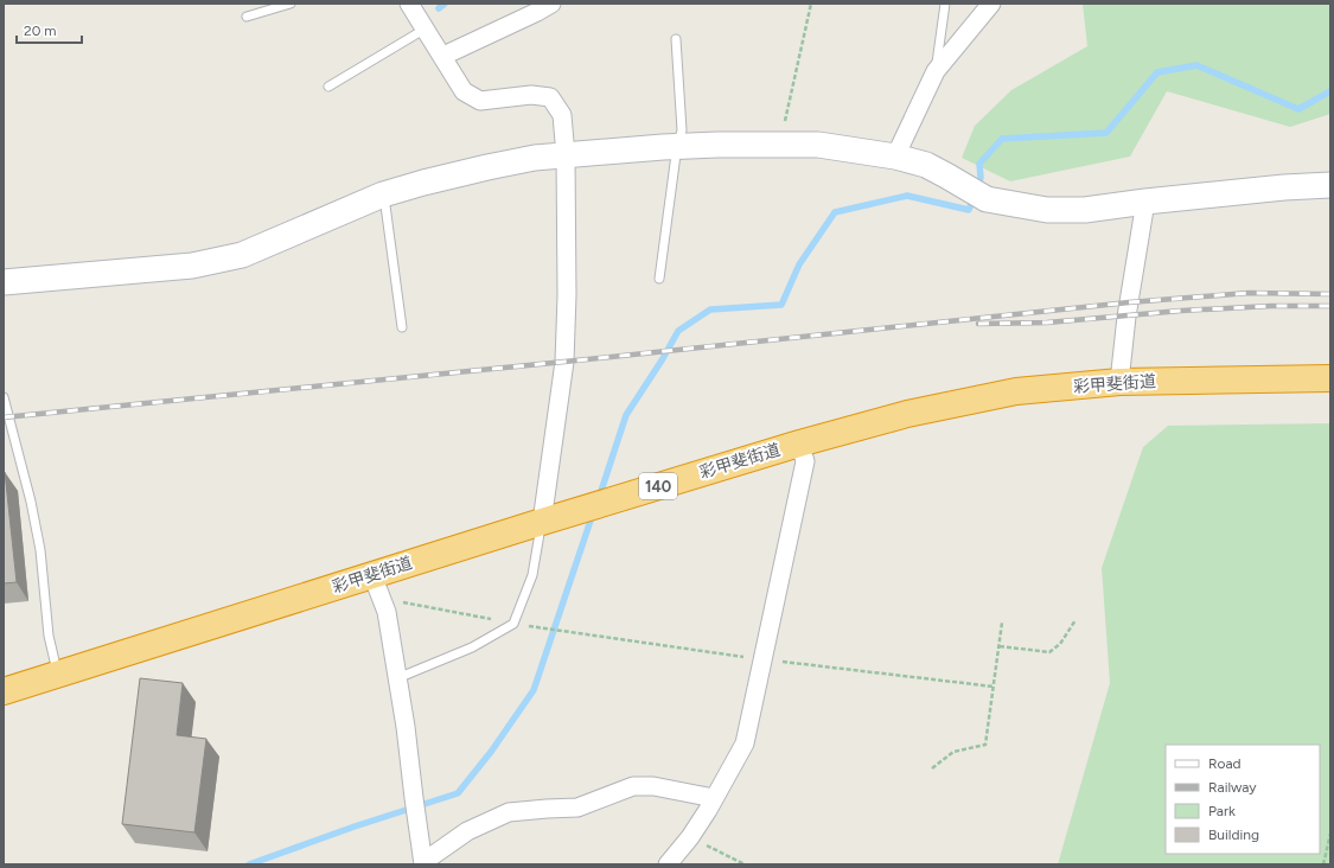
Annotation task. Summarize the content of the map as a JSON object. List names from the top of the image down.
{
  "streets": {
    "highway": ["彩甲斐街道", "140"]
  },
  "legend": [
    "Road",
    "Railway",
    "Park",
    "Building"
  ],
  "scale_bar": "20 m"
}
